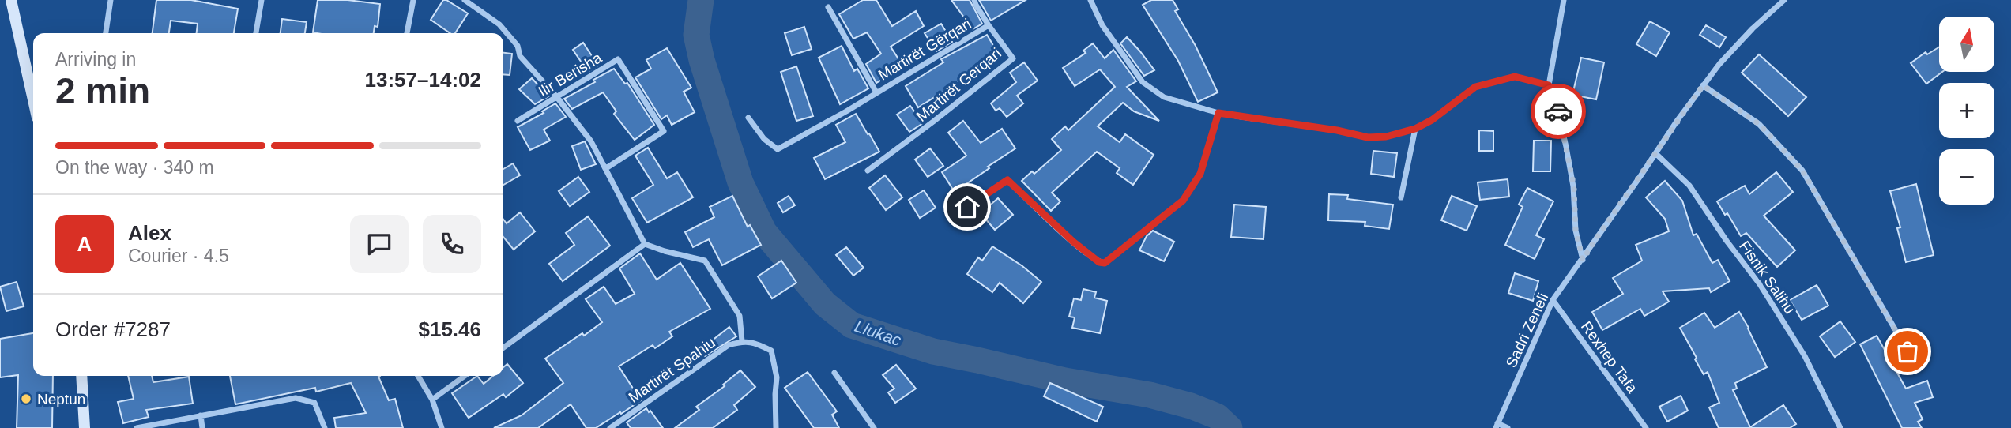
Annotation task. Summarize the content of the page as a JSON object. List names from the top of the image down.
{
  "streets": {
    "street": [
      "Martirët Gërqari",
      "Ilir Berisha",
      "Martirët Gerqari",
      "Fisnik Salihu",
      "Sadri Zeneli",
      "Rexhep Tafa",
      "Martirët Spahiu"
    ]
  },
  "crossings": [
    ["Martirët Gërqari", "Martirët Gerqari"],
    ["Fisnik Salihu", "Sadri Zeneli"],
    ["Sadri Zeneli", "Rexhep Tafa"]
  ],
  "water": ["Llukac"],
  "places": ["Neptun"],
  "north": "top",
  "page": {
    "map_buttons": ["+", "−"],
    "heading": ["2 min", "Arriving in", "13:57–14:02"],
    "panel": [
      "Alex",
      "Courier · 4.5",
      "Order #7287",
      "$15.46"
    ],
    "bar": "On the way · 340 m",
    "round": "A"
  }
}
